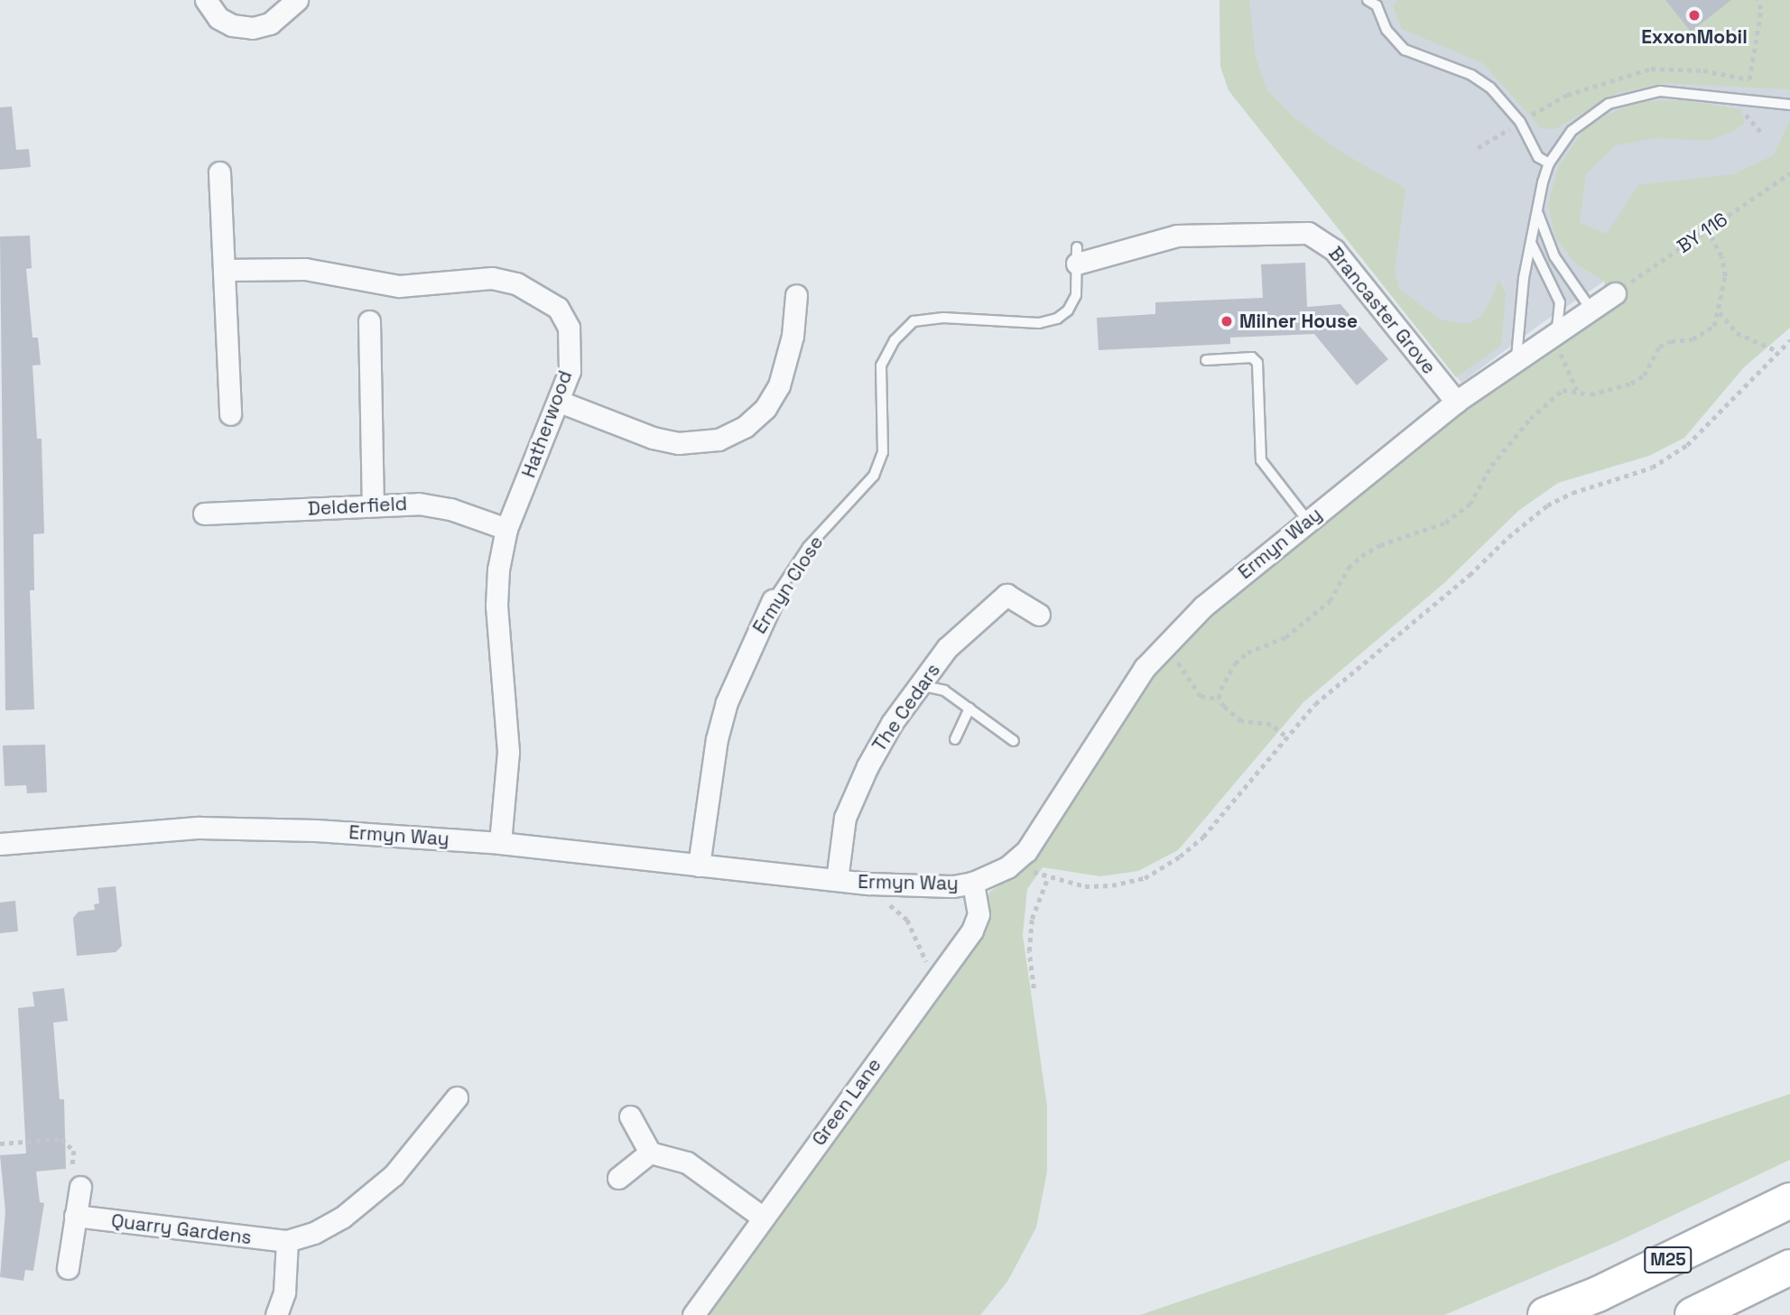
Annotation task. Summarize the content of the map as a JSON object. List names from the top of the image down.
{
  "streets": {
    "highway": ["M25"],
    "street": [
      "Brancaster Grove",
      "Hatherwood",
      "Delderfield",
      "Ermyn Way",
      "Ermyn Close",
      "The Cedars",
      "Green Lane",
      "Quarry Gardens"
    ],
    "path": ["BY 116"]
  },
  "crossings": [
    ["BY 116", "Ermyn Way"],
    ["Brancaster Grove", "Ermyn Way"],
    ["Brancaster Grove", "Ermyn Close"],
    ["Hatherwood", "Delderfield"],
    ["Hatherwood", "Ermyn Way"],
    ["Ermyn Way", "Ermyn Close"],
    ["Ermyn Way", "The Cedars"],
    ["Ermyn Way", "Green Lane"]
  ],
  "places": ["ExxonMobil", "Milner House"]
}
